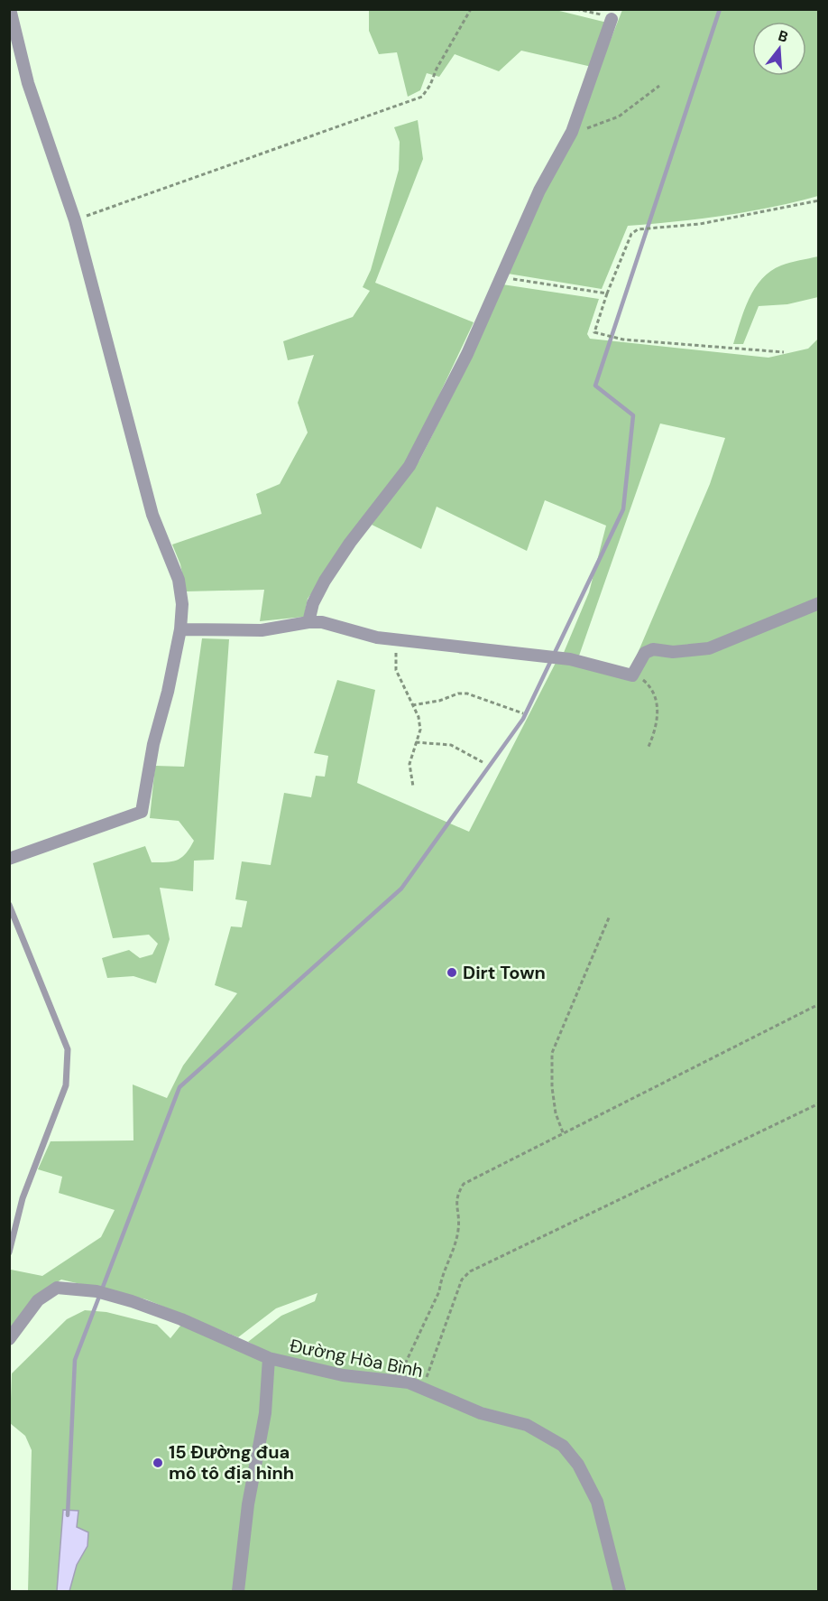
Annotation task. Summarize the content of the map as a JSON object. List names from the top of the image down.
{
  "streets": {
    "street": ["Đường Hòa Bình"]
  },
  "places": ["Dirt Town", "15 Đường đua mô tô địa hình"],
  "north": "top"
}
